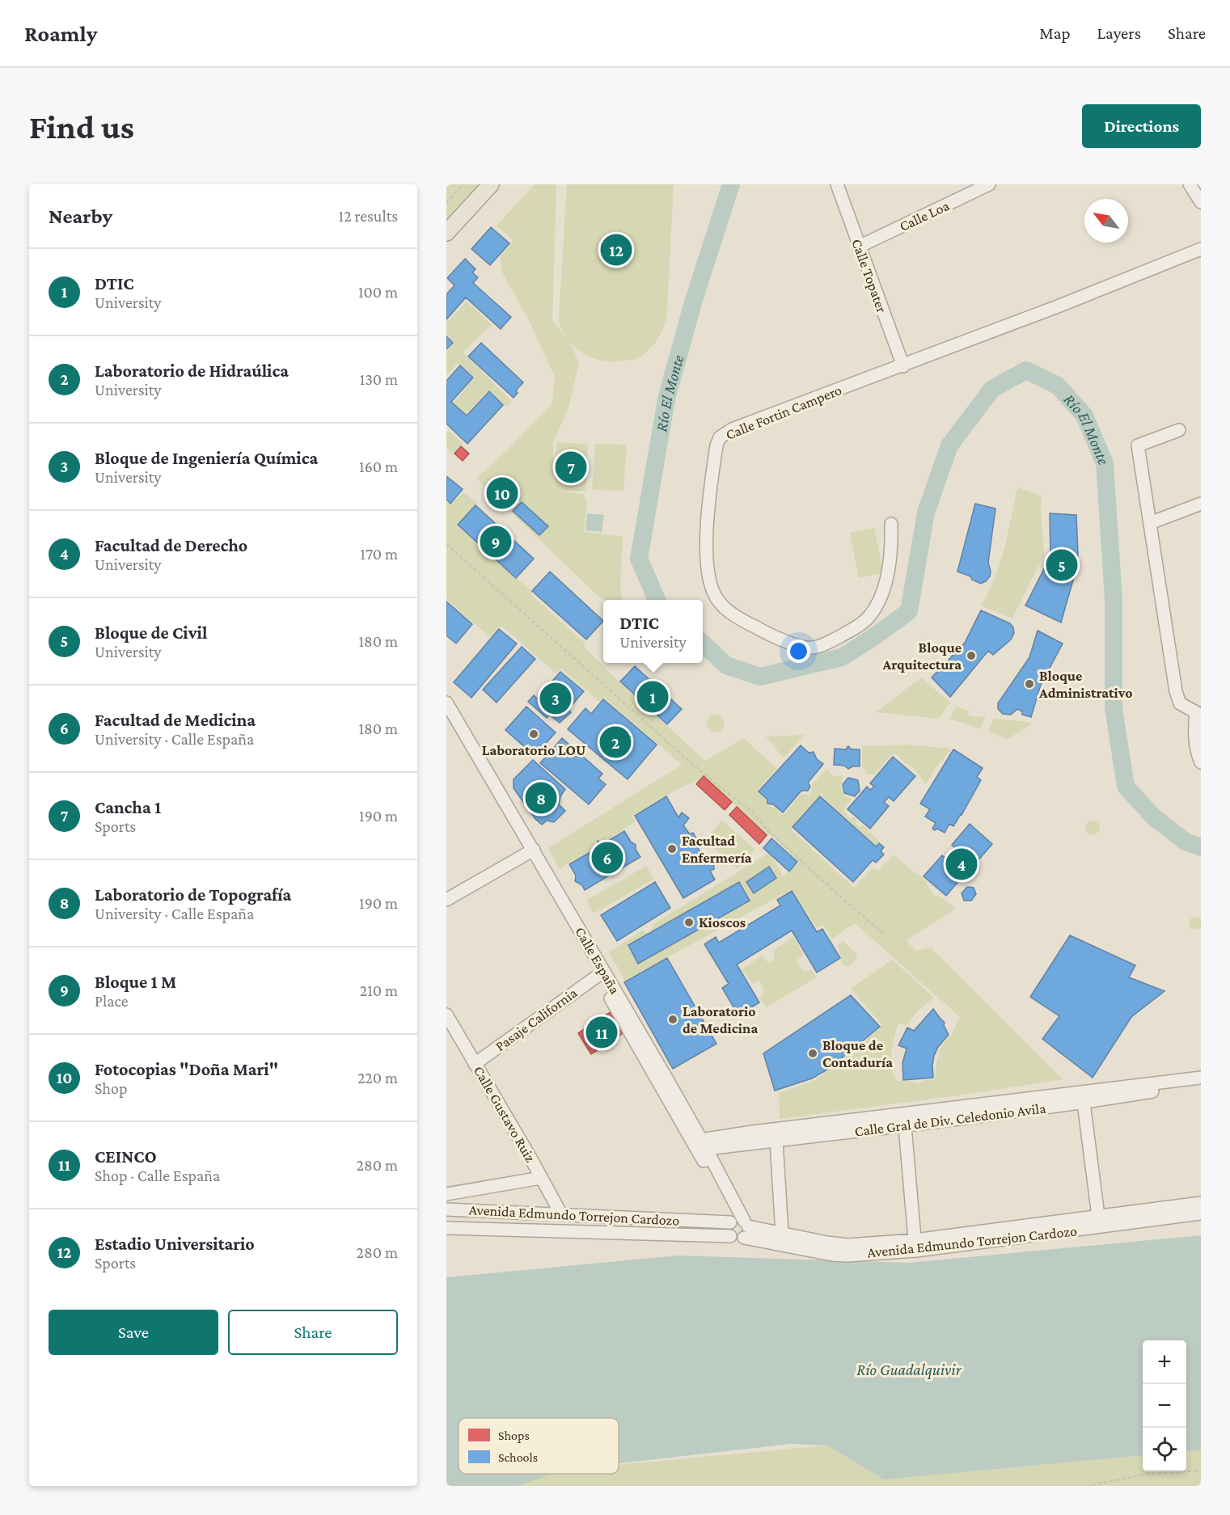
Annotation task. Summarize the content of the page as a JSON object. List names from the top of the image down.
{
  "streets": {
    "street": [
      "Calle Loa",
      "Calle Topater",
      "Calle Fortin Campero",
      "Calle España",
      "Pasaje California",
      "Calle Gustavo Ruiz",
      "Calle Gral de Div. Celedonio Avila",
      "Avenida Edmundo Torrejon Cardozo"
    ]
  },
  "crossings": [
    ["Calle Loa", "Calle Topater"],
    ["Calle Topater", "Calle Fortin Campero"],
    ["Calle España", "Pasaje California"],
    ["Calle España", "Calle Gral de Div. Celedonio Avila"],
    ["Calle España", "Avenida Edmundo Torrejon Cardozo"],
    ["Pasaje California", "Calle Gustavo Ruiz"],
    ["Calle Gustavo Ruiz", "Avenida Edmundo Torrejon Cardozo"]
  ],
  "water": ["Río El Monte", "Río Guadalquivir"],
  "places": [
    "Bloque Arquitectura",
    "Bloque Administrativo",
    "Laboratorio LOU",
    "Facultad Enfermería",
    "Kioscos",
    "Laboratorio de Medicina",
    "Bloque de Contaduría"
  ],
  "legend": ["Shops", "Schools"],
  "north": "top left",
  "page": {
    "header": "Roamly",
    "nav": ["Map", "Layers", "Share"],
    "buttons": [
      "Directions",
      ["Save", "Share"]
    ],
    "title": "Find us",
    "heading": ["Nearby", "12 results"],
    "pins": [
      "12",
      "7",
      "10",
      "9",
      "5",
      "1",
      "3",
      "2",
      "8",
      "6",
      "4",
      "11"
    ],
    "list": [
      {
        "mark": "1",
        "name": "DTIC",
        "note": "University",
        "value": "100 m"
      },
      {
        "mark": "2",
        "name": "Laboratorio de Hidraúlica",
        "note": "University",
        "value": "130 m"
      },
      {
        "mark": "3",
        "name": "Bloque de Ingeniería Química",
        "note": "University",
        "value": "160 m"
      },
      {
        "mark": "4",
        "name": "Facultad de Derecho",
        "note": "University",
        "value": "170 m"
      },
      {
        "mark": "5",
        "name": "Bloque de Civil",
        "note": "University",
        "value": "180 m"
      },
      {
        "mark": "6",
        "name": "Facultad de Medicina",
        "note": "University · Calle España",
        "value": "180 m"
      },
      {
        "mark": "7",
        "name": "Cancha 1",
        "note": "Sports",
        "value": "190 m"
      },
      {
        "mark": "8",
        "name": "Laboratorio de Topografía",
        "note": "University · Calle España",
        "value": "190 m"
      },
      {
        "mark": "9",
        "name": "Bloque 1 M",
        "note": "Place",
        "value": "210 m"
      },
      {
        "mark": "10",
        "name": "Fotocopias \"Doña Mari\"",
        "note": "Shop",
        "value": "220 m"
      },
      {
        "mark": "11",
        "name": "CEINCO",
        "note": "Shop · Calle España",
        "value": "280 m"
      },
      {
        "mark": "12",
        "name": "Estadio Universitario",
        "note": "Sports",
        "value": "280 m"
      }
    ],
    "popup": ["DTIC", "University"],
    "map_buttons": ["+", "−"]
  }
}
